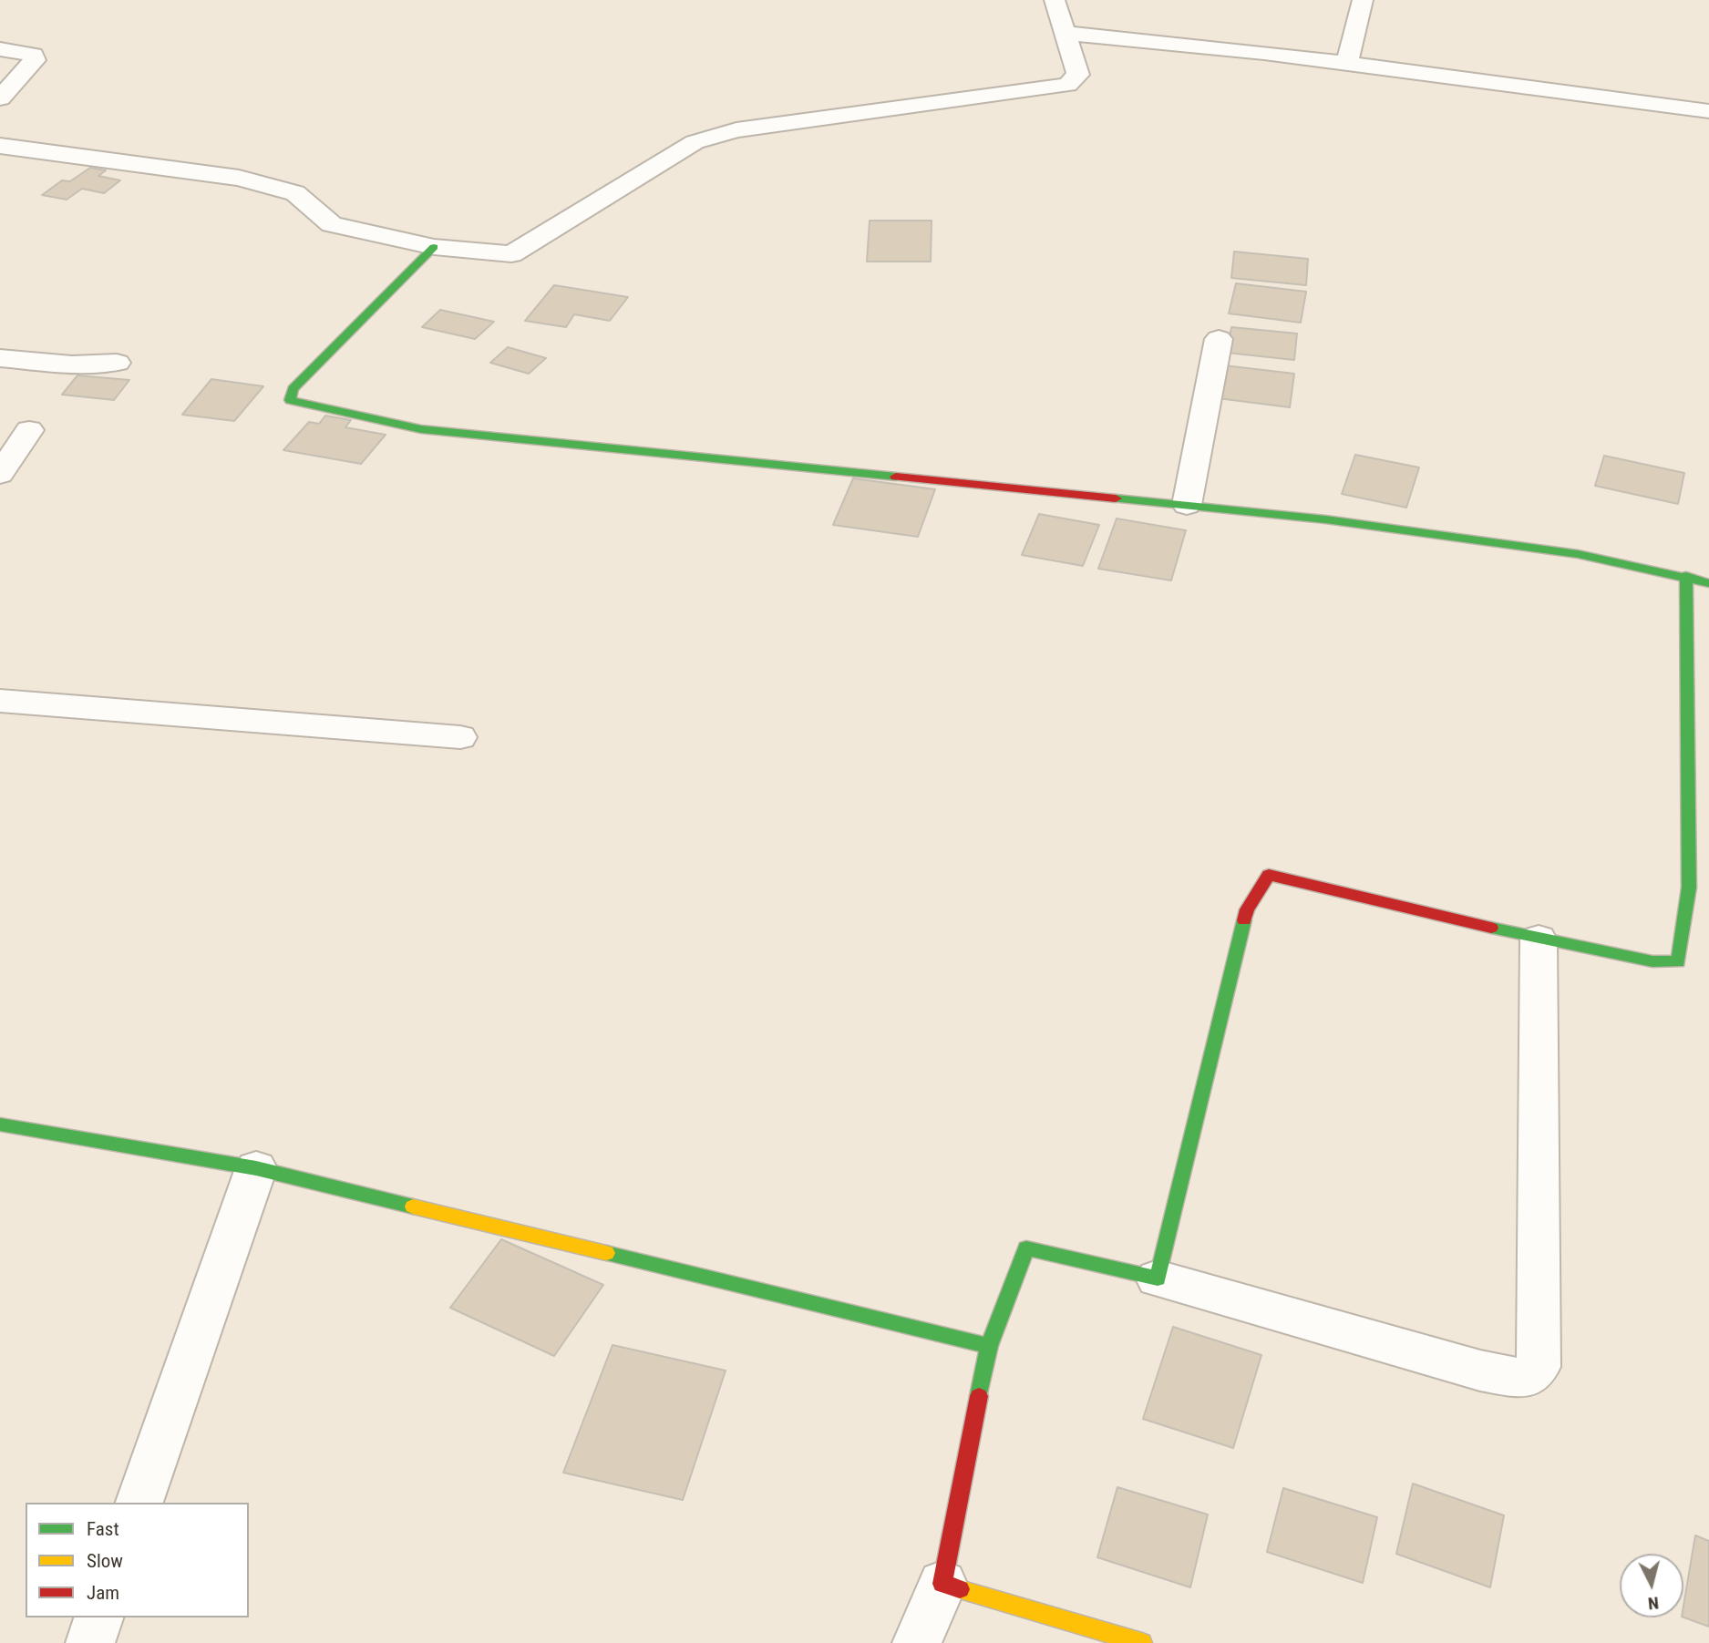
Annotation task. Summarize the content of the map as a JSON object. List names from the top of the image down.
{
  "legend": ["Fast", "Slow", "Jam"],
  "north": "bottom"
}
